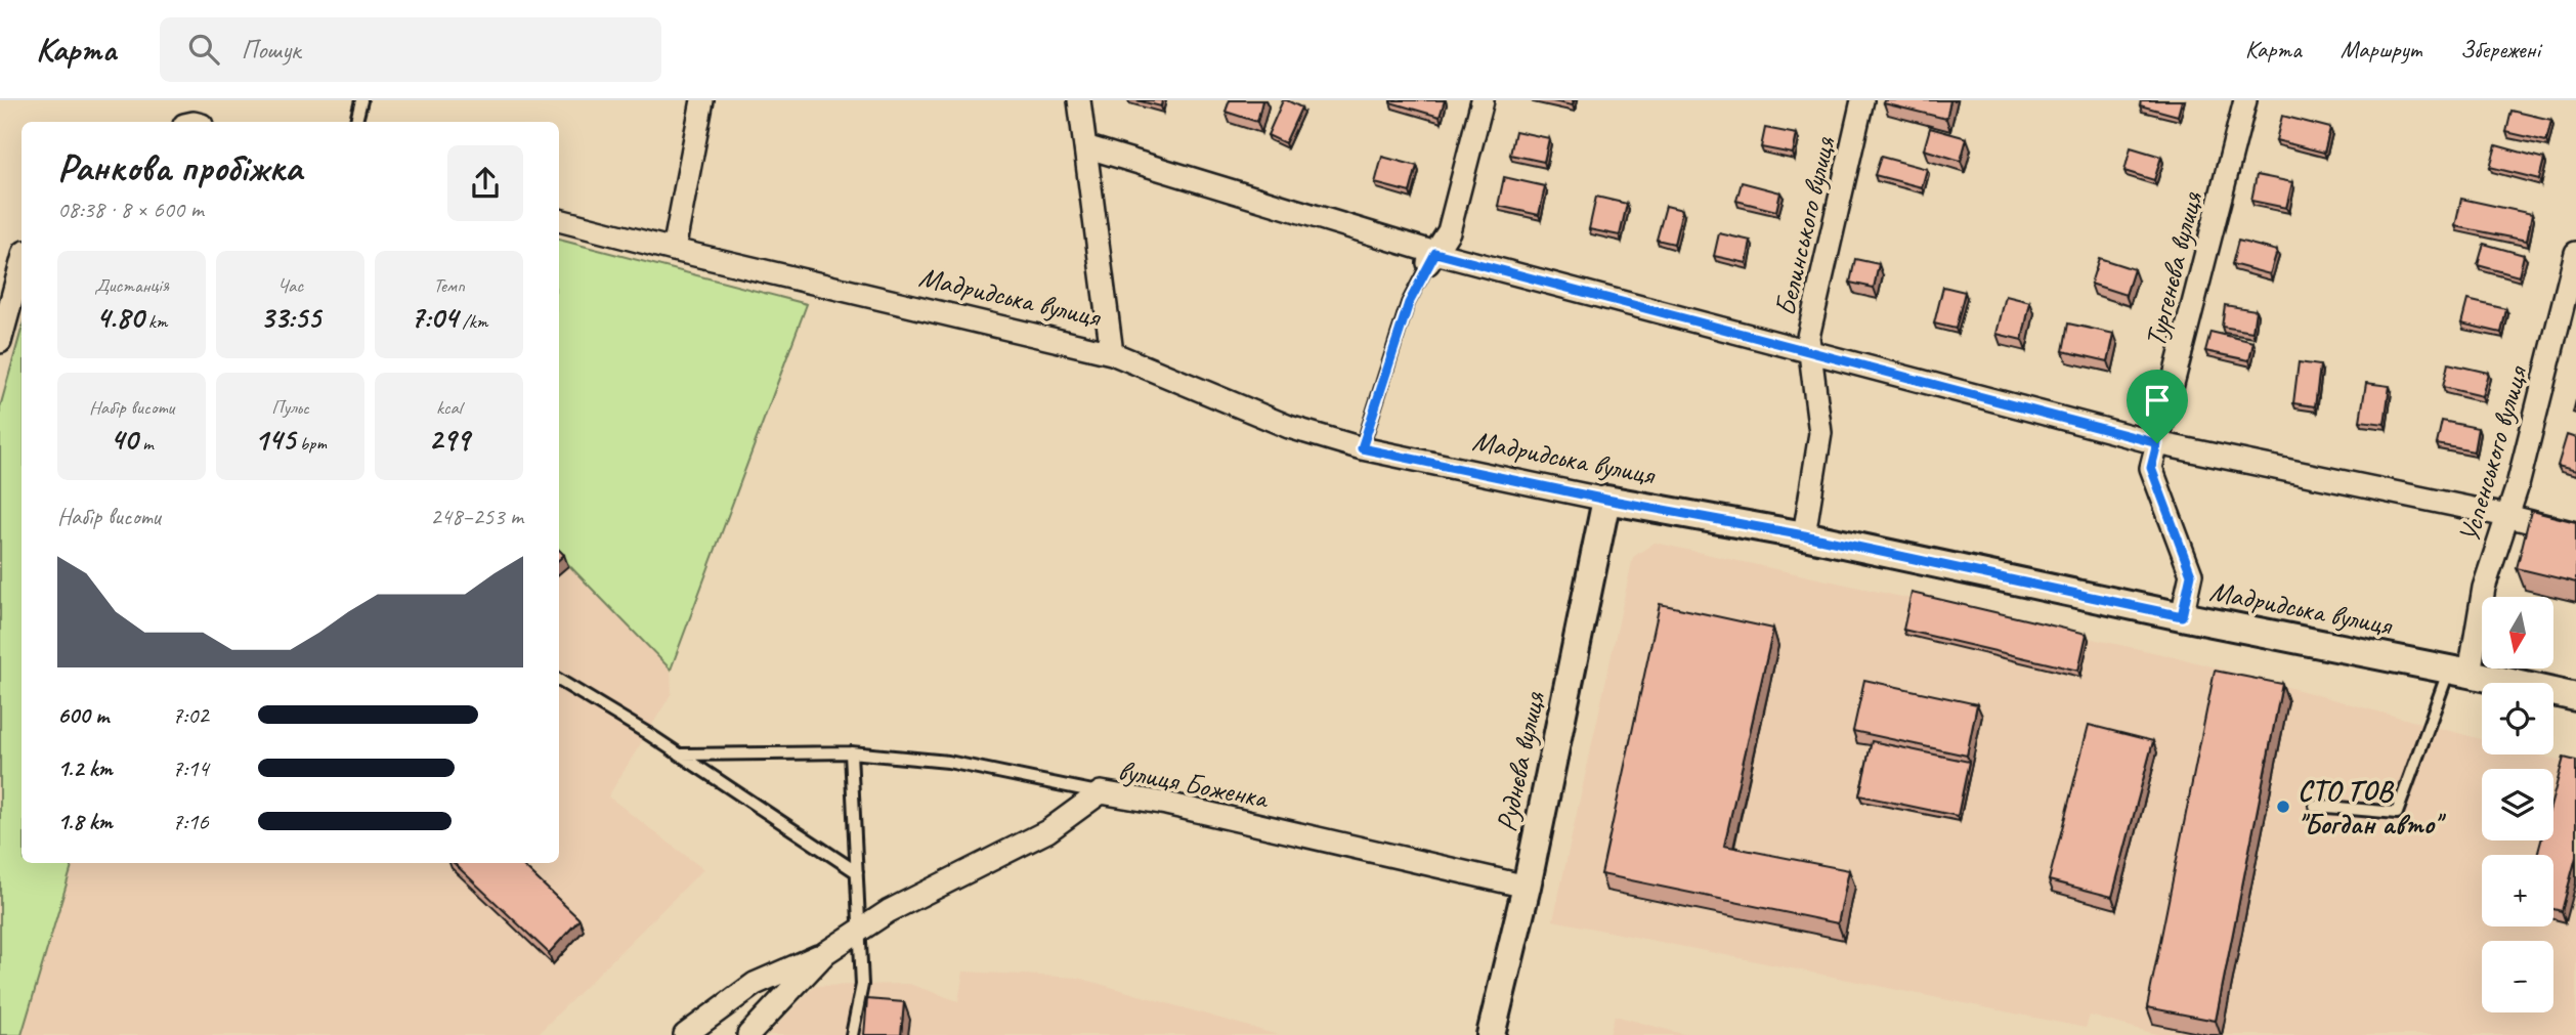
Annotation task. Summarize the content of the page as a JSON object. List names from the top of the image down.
{
  "streets": {
    "street": [
      "Белинського вулиця",
      "Тургенєва вулиця",
      "Мадридська вулиця",
      "Успенського вулиця",
      "Руднєва вулиця",
      "вулиця Боженка"
    ]
  },
  "crossings": [
    ["Белинського вулиця", "Мадридська вулиця"],
    ["Тургенєва вулиця", "Мадридська вулиця"],
    ["Мадридська вулиця", "Успенського вулиця"],
    ["Мадридська вулиця", "Руднєва вулиця"],
    ["Руднєва вулиця", "вулиця Боженка"]
  ],
  "places": ["СТО ТОВ \"Богдан авто\""],
  "north": "bottom",
  "page": {
    "header": "Карта",
    "search": "Пошук",
    "nav": ["Карта", "Маршрут", "Збережені"],
    "heading": ["Ранкова пробіжка", "08:38 · 8 × 600 m"],
    "stats": [
      ["Дистанція", "4.80 km"],
      ["Час", "33:55"],
      ["Темп", "7:04 /km"],
      ["Набір висоти", "40 m"],
      ["Пульс", "145 bpm"],
      ["kcal", "299"]
    ],
    "chart": ["Набір висоти", "248–253 m"],
    "map_buttons": ["+", "−"],
    "list": [
      {
        "name": "600 m",
        "note": "7:02"
      },
      {
        "name": "1.2 km",
        "note": "7:14"
      },
      {
        "name": "1.8 km",
        "note": "7:16"
      }
    ]
  }
}
